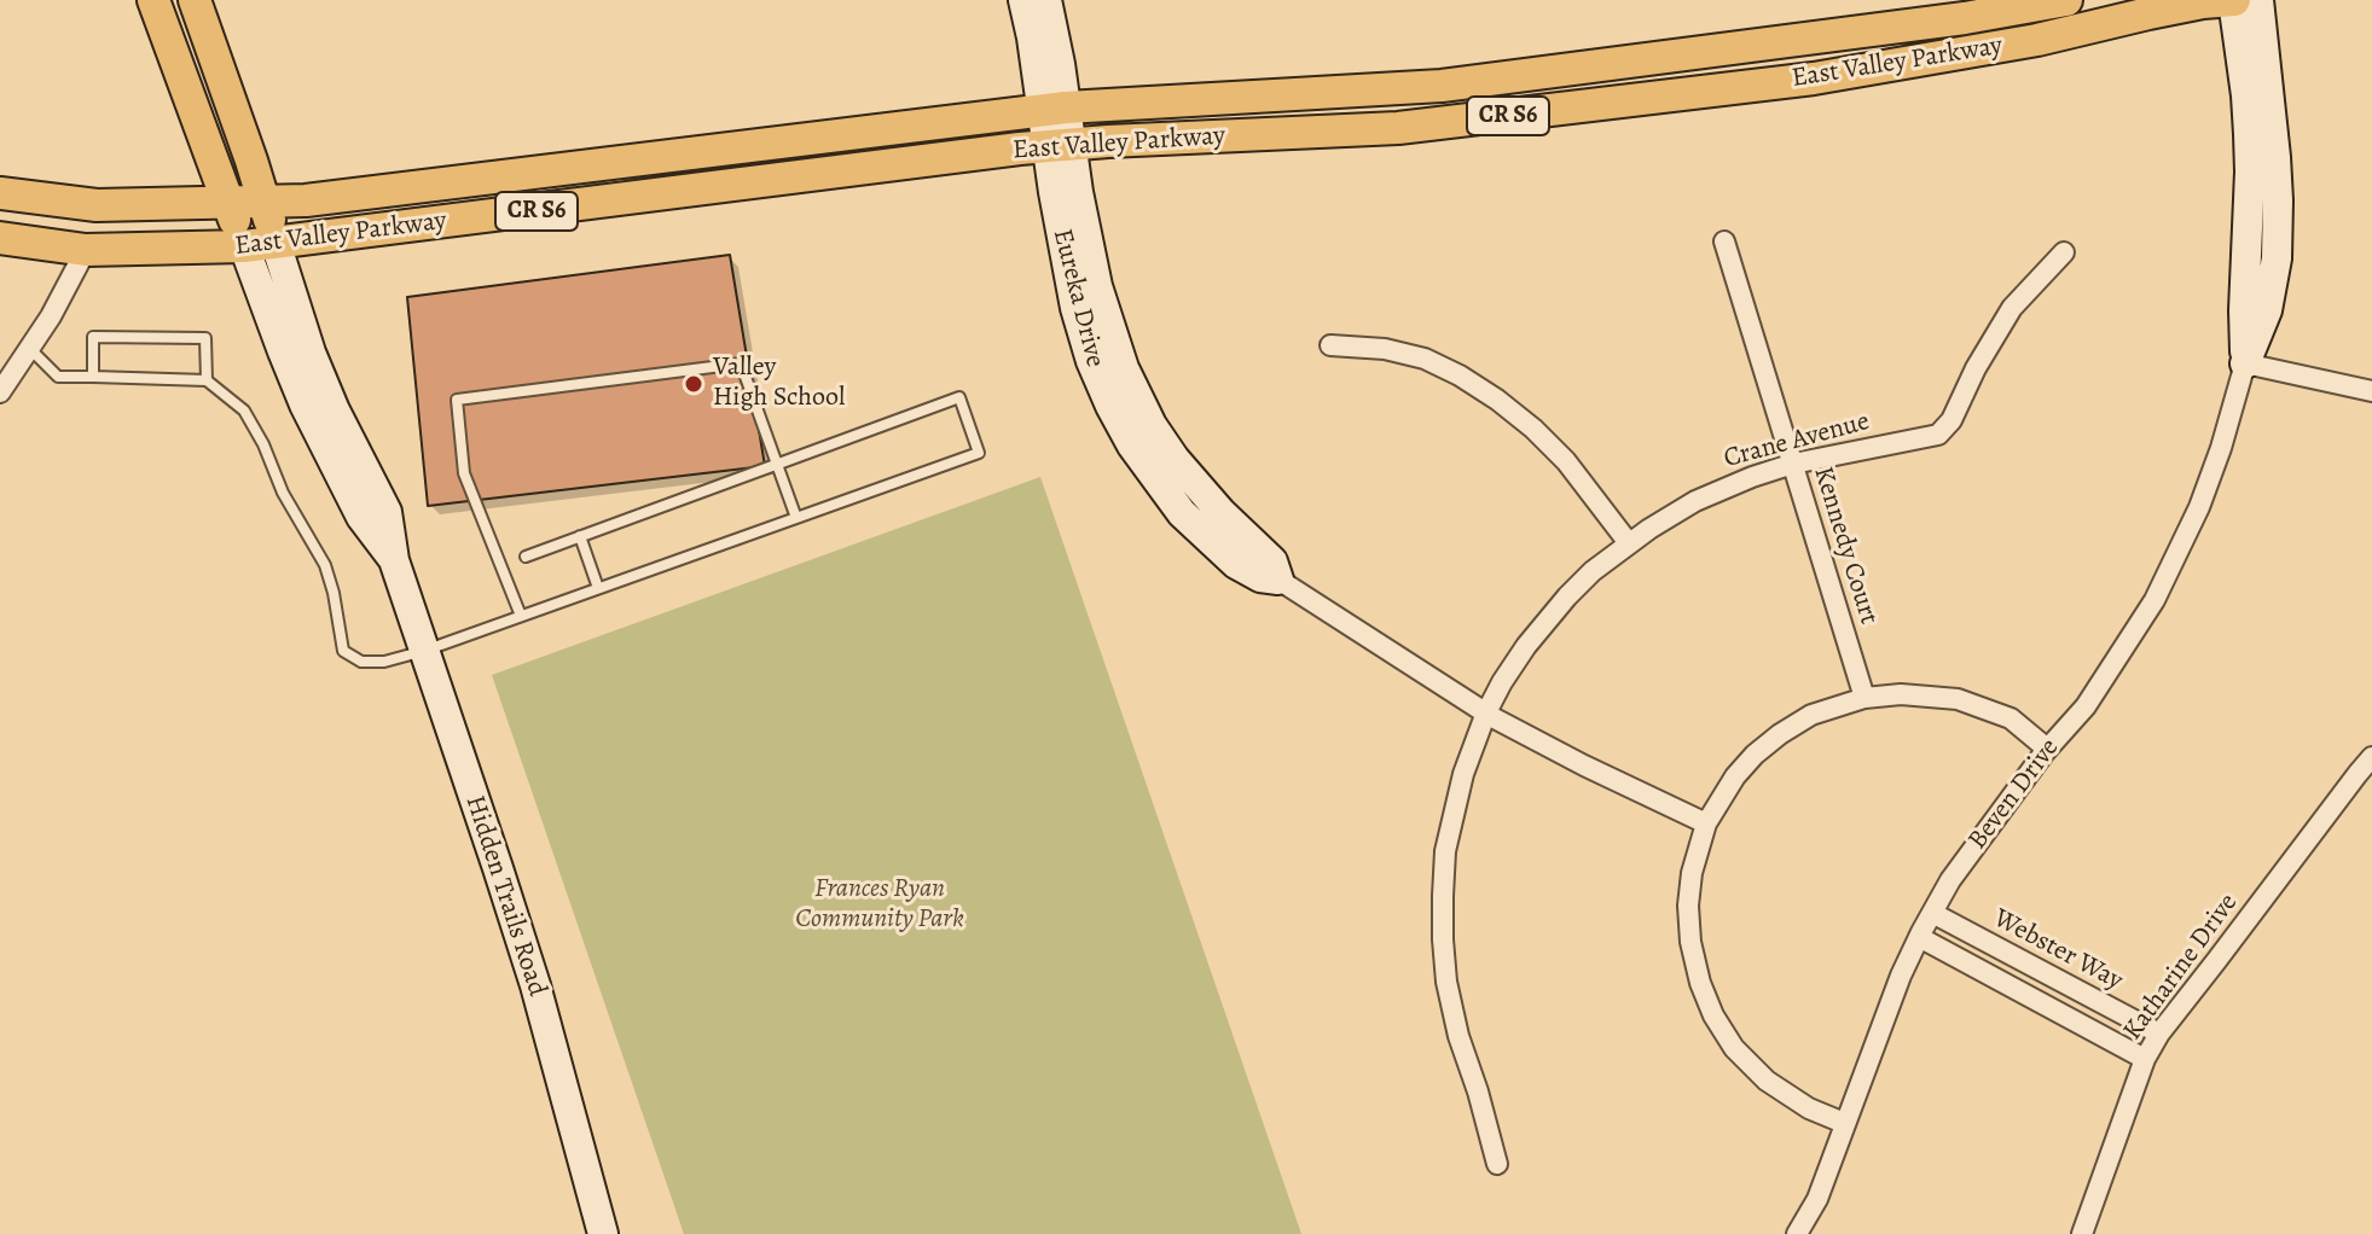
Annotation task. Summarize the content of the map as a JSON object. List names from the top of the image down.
{
  "streets": {
    "main road": ["East Valley Parkway", "CR S6"],
    "street": [
      "Eureka Drive",
      "Crane Avenue",
      "Kennedy Court",
      "Beven Drive",
      "Hidden Trails Road",
      "Webster Way",
      "Katharine Drive"
    ]
  },
  "crossings": [
    ["East Valley Parkway", "Eureka Drive"],
    ["East Valley Parkway", "Beven Drive"],
    ["East Valley Parkway", "Hidden Trails Road"],
    ["Eureka Drive", "Crane Avenue"],
    ["Crane Avenue", "Kennedy Court"],
    ["Beven Drive", "Webster Way"],
    ["Webster Way", "Katharine Drive"]
  ],
  "parks": ["Frances Ryan Community Park"],
  "places": ["Valley High School"]
}
